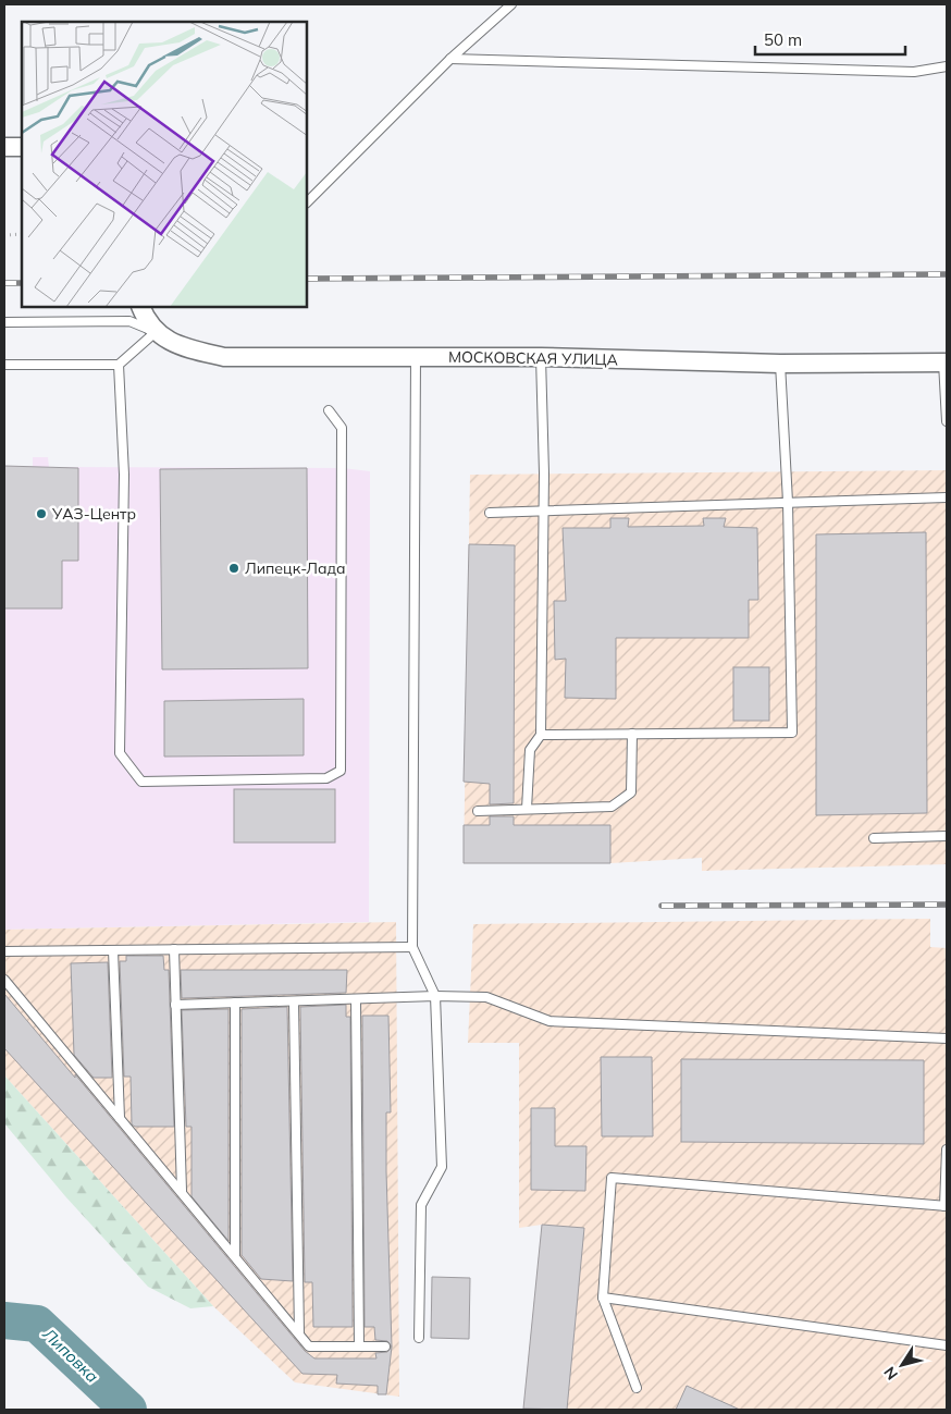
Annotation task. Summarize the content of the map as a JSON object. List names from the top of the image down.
{
  "streets": {
    "street": ["МОСКОВСКАЯ УЛИЦА"]
  },
  "water": ["Липовка"],
  "places": ["УАЗ-Центр", "Липецк-Лада"],
  "scale_bar": "50 m",
  "north": "bottom left"
}
